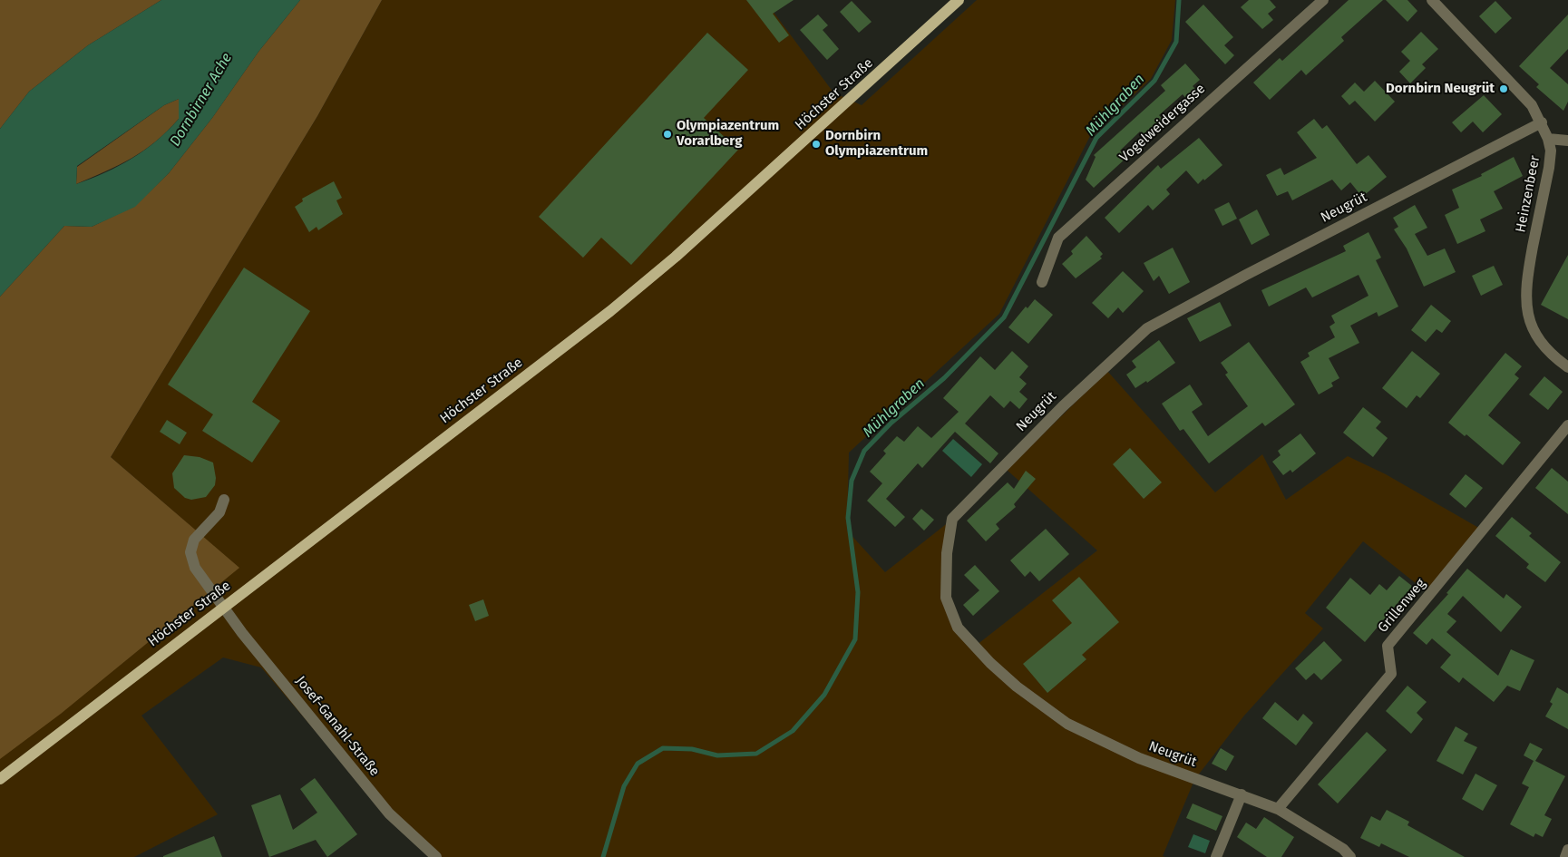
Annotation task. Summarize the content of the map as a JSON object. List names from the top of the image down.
{
  "streets": {
    "main road": ["Höchster Straße"],
    "street": [
      "Vogelweidergasse",
      "Heinzenbeer",
      "Neugrüt",
      "Grillenweg",
      "Josef-Ganahl-Straße"
    ]
  },
  "crossings": [
    ["Höchster Straße", "Josef-Ganahl-Straße"],
    ["Heinzenbeer", "Neugrüt"],
    ["Neugrüt", "Grillenweg"]
  ],
  "water": ["Dornbirner Ache", "Mühlgraben"],
  "places": ["Dornbirn Neugrüt", "Olympiazentrum Vorarlberg", "Dornbirn Olympiazentrum"]
}
